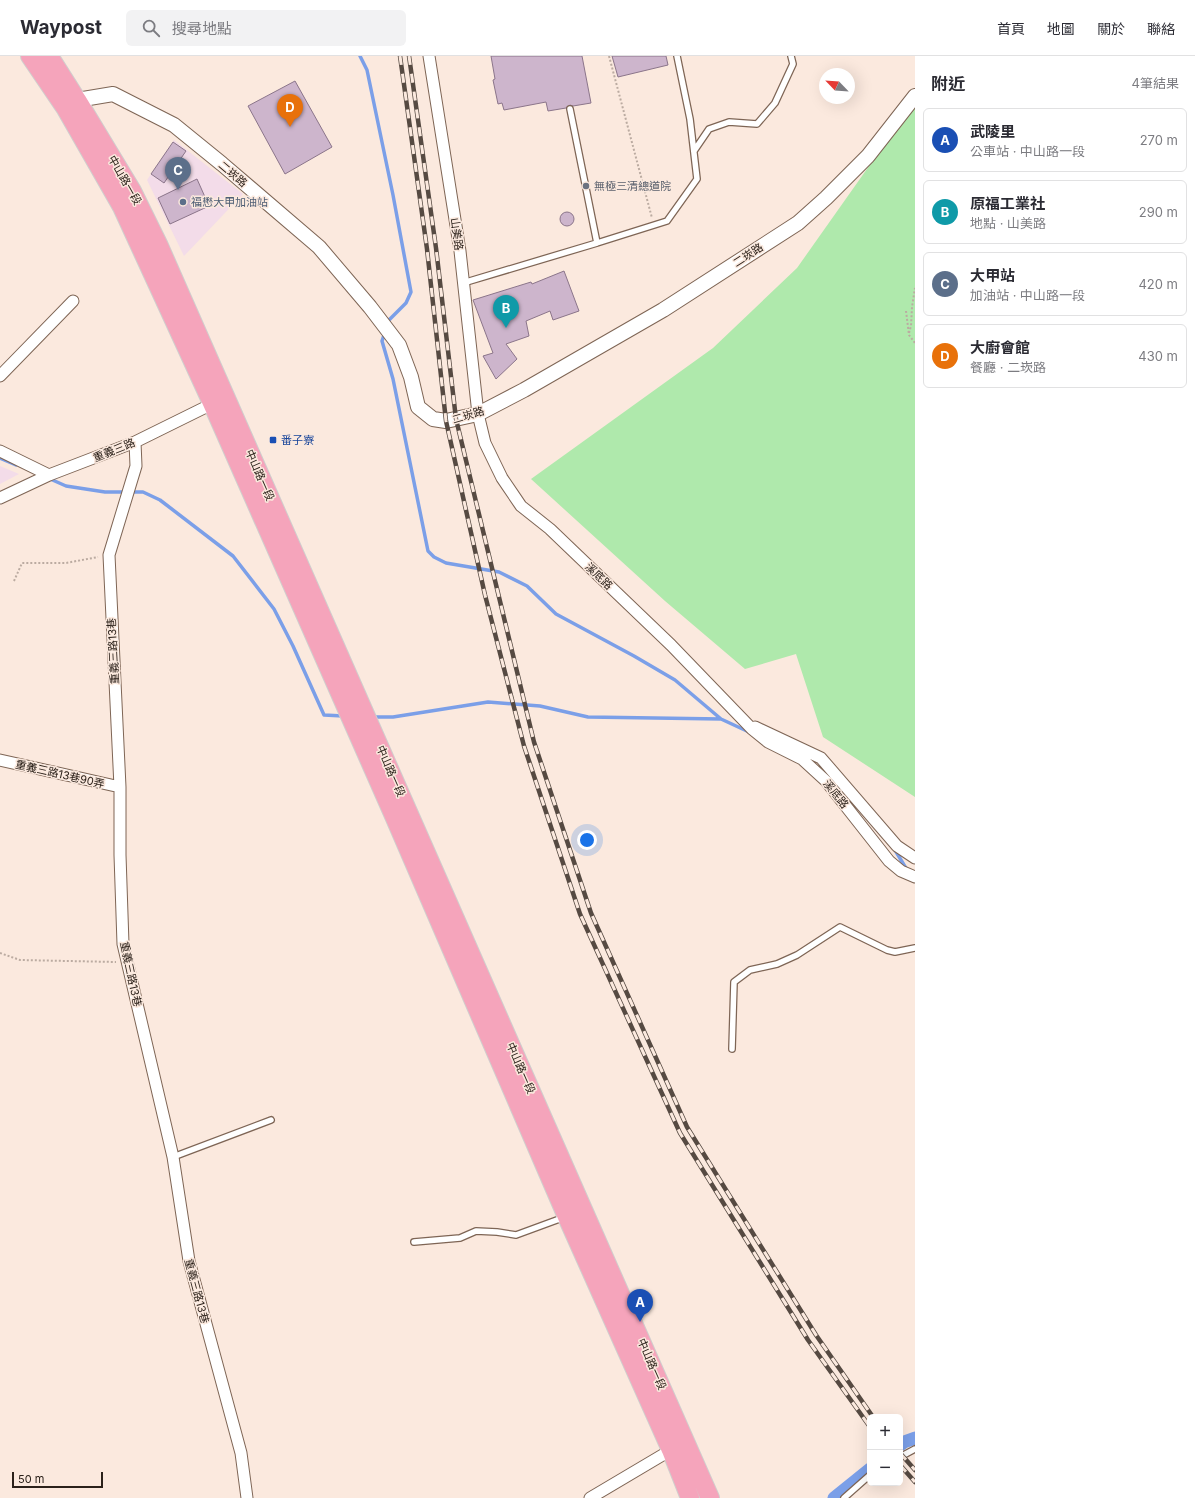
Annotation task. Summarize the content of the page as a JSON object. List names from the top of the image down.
{
  "streets": {
    "main road": ["中山路一段"],
    "street": [
      "二崁路",
      "山美路",
      "重義三路",
      "溪底路",
      "重義三路13巷",
      "重義三路13巷90弄"
    ]
  },
  "crossings": [
    ["二崁路", "中山路一段"],
    ["二崁路", "山美路"],
    ["二崁路", "溪底路"],
    ["中山路一段", "重義三路"],
    ["山美路", "溪底路"],
    ["重義三路", "重義三路13巷"],
    ["重義三路13巷", "重義三路13巷90弄"]
  ],
  "places": {
    "other": ["無極三清總道院", "福懋大甲加油站"],
    "transit": ["番子寮"]
  },
  "scale_bar": "50 m",
  "north": "top left",
  "page": {
    "header": "Waypost",
    "search": "搜尋地點",
    "nav": [
      "首頁",
      "地圖",
      "關於",
      "聯絡"
    ],
    "heading": ["附近", "4筆結果"],
    "pins": [
      "D",
      "C",
      "B",
      "A"
    ],
    "list": [
      {
        "mark": "A",
        "name": "武陵里",
        "note": "公車站 · 中山路一段",
        "value": "270 m"
      },
      {
        "mark": "B",
        "name": "原福工業社",
        "note": "地點 · 山美路",
        "value": "290 m"
      },
      {
        "mark": "C",
        "name": "大甲站",
        "note": "加油站 · 中山路一段",
        "value": "420 m"
      },
      {
        "mark": "D",
        "name": "大廚會館",
        "note": "餐廳 · 二崁路",
        "value": "430 m"
      }
    ],
    "map_buttons": ["+", "−"],
    "scale": "50 m"
  }
}
